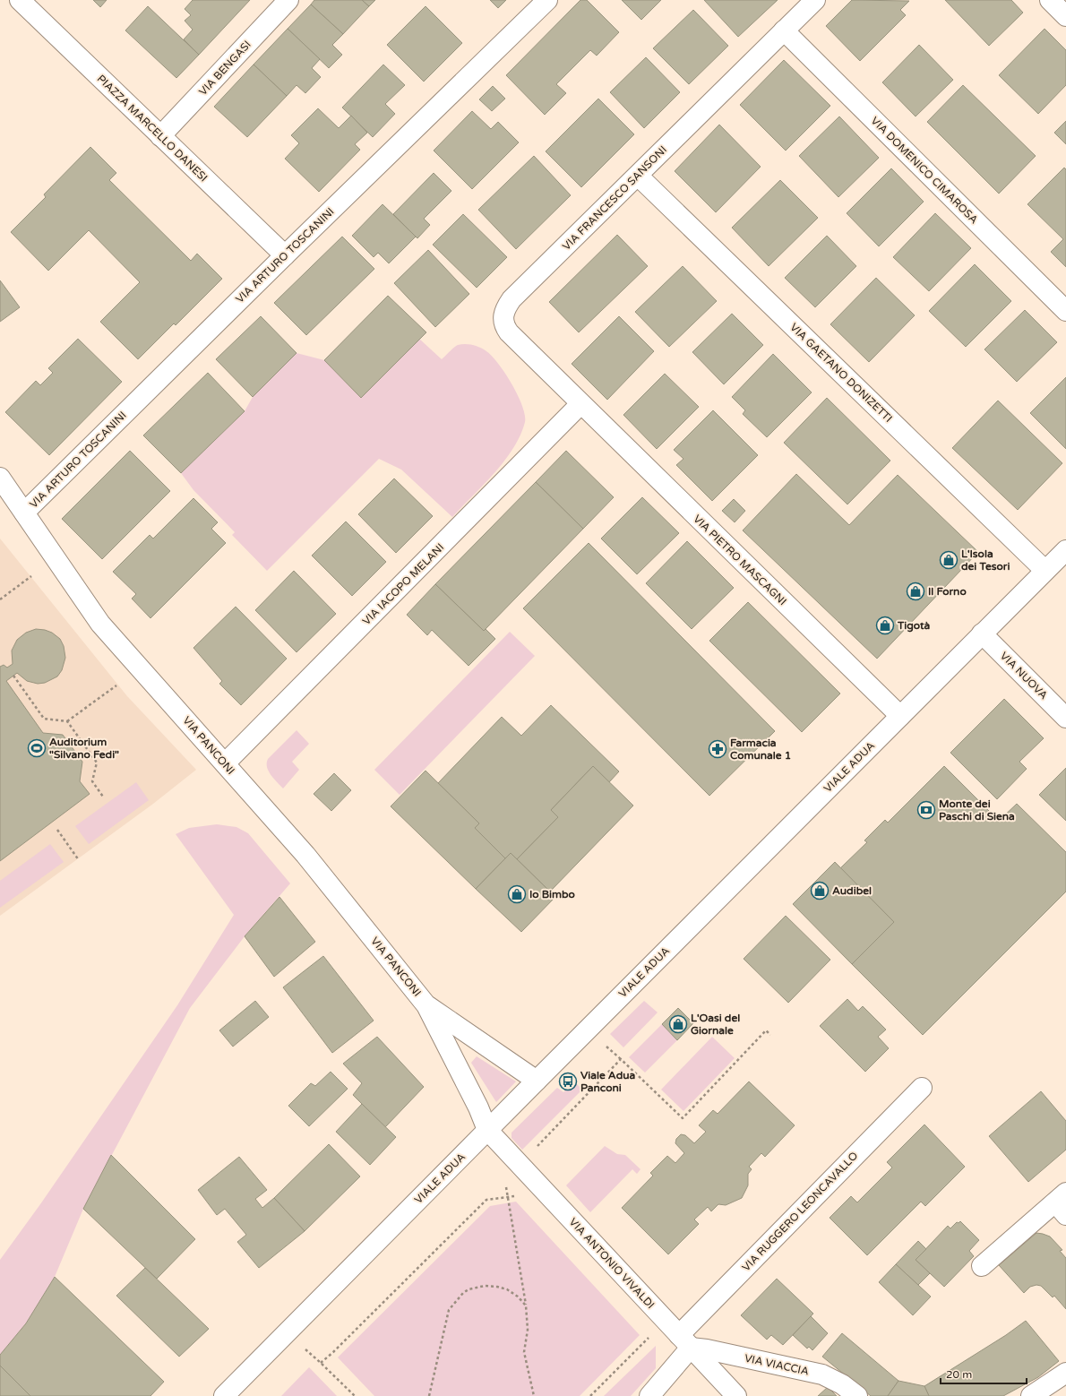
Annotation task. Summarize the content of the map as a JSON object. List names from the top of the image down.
{
  "streets": {
    "street": [
      "VIA BENGASI",
      "PIAZZA MARCELLO DANESI",
      "VIA DOMENICO CIMAROSA",
      "VIA FRANCESCO SANSONI",
      "VIA ARTURO TOSCANINI",
      "VIA GAETANO DONIZETTI",
      "VIA PIETRO MASCAGNI",
      "VIA IACOPO MELANI",
      "VIA NUOVA",
      "VIA PANCONI",
      "VIALE ADUA",
      "VIA RUGGERO LEONCAVALLO",
      "VIA ANTONIO VIVALDI",
      "VIA VIACCIA"
    ]
  },
  "crossings": [
    ["VIA BENGASI", "PIAZZA MARCELLO DANESI"],
    ["PIAZZA MARCELLO DANESI", "VIA ARTURO TOSCANINI"],
    ["VIA DOMENICO CIMAROSA", "VIA FRANCESCO SANSONI"],
    ["VIA FRANCESCO SANSONI", "VIA GAETANO DONIZETTI"],
    ["VIA FRANCESCO SANSONI", "VIA PIETRO MASCAGNI"],
    ["VIA FRANCESCO SANSONI", "VIA IACOPO MELANI"],
    ["VIA ARTURO TOSCANINI", "VIA PANCONI"],
    ["VIA GAETANO DONIZETTI", "VIALE ADUA"],
    ["VIA PIETRO MASCAGNI", "VIA IACOPO MELANI"],
    ["VIA PIETRO MASCAGNI", "VIALE ADUA"],
    ["VIA IACOPO MELANI", "VIA PANCONI"],
    ["VIA NUOVA", "VIALE ADUA"],
    ["VIA PANCONI", "VIALE ADUA"],
    ["VIA PANCONI", "VIA ANTONIO VIVALDI"],
    ["VIALE ADUA", "VIA ANTONIO VIVALDI"],
    ["VIA RUGGERO LEONCAVALLO", "VIA ANTONIO VIVALDI"],
    ["VIA RUGGERO LEONCAVALLO", "VIA VIACCIA"],
    ["VIA ANTONIO VIVALDI", "VIA VIACCIA"]
  ],
  "places": {
    "shop": [
      "L'Isola dei Tesori",
      "Il Forno",
      "Tigotà",
      "Audibel",
      "Io Bimbo",
      "L'Oasi del Giornale"
    ],
    "sports": ["Auditorium \"Silvano Fedi\""],
    "pharmacy": ["Farmacia Comunale 1"],
    "bank": ["Monte dei Paschi di Siena"],
    "bus stop": ["Viale Adua Panconi"]
  },
  "scale_bar": "20 m"
}
